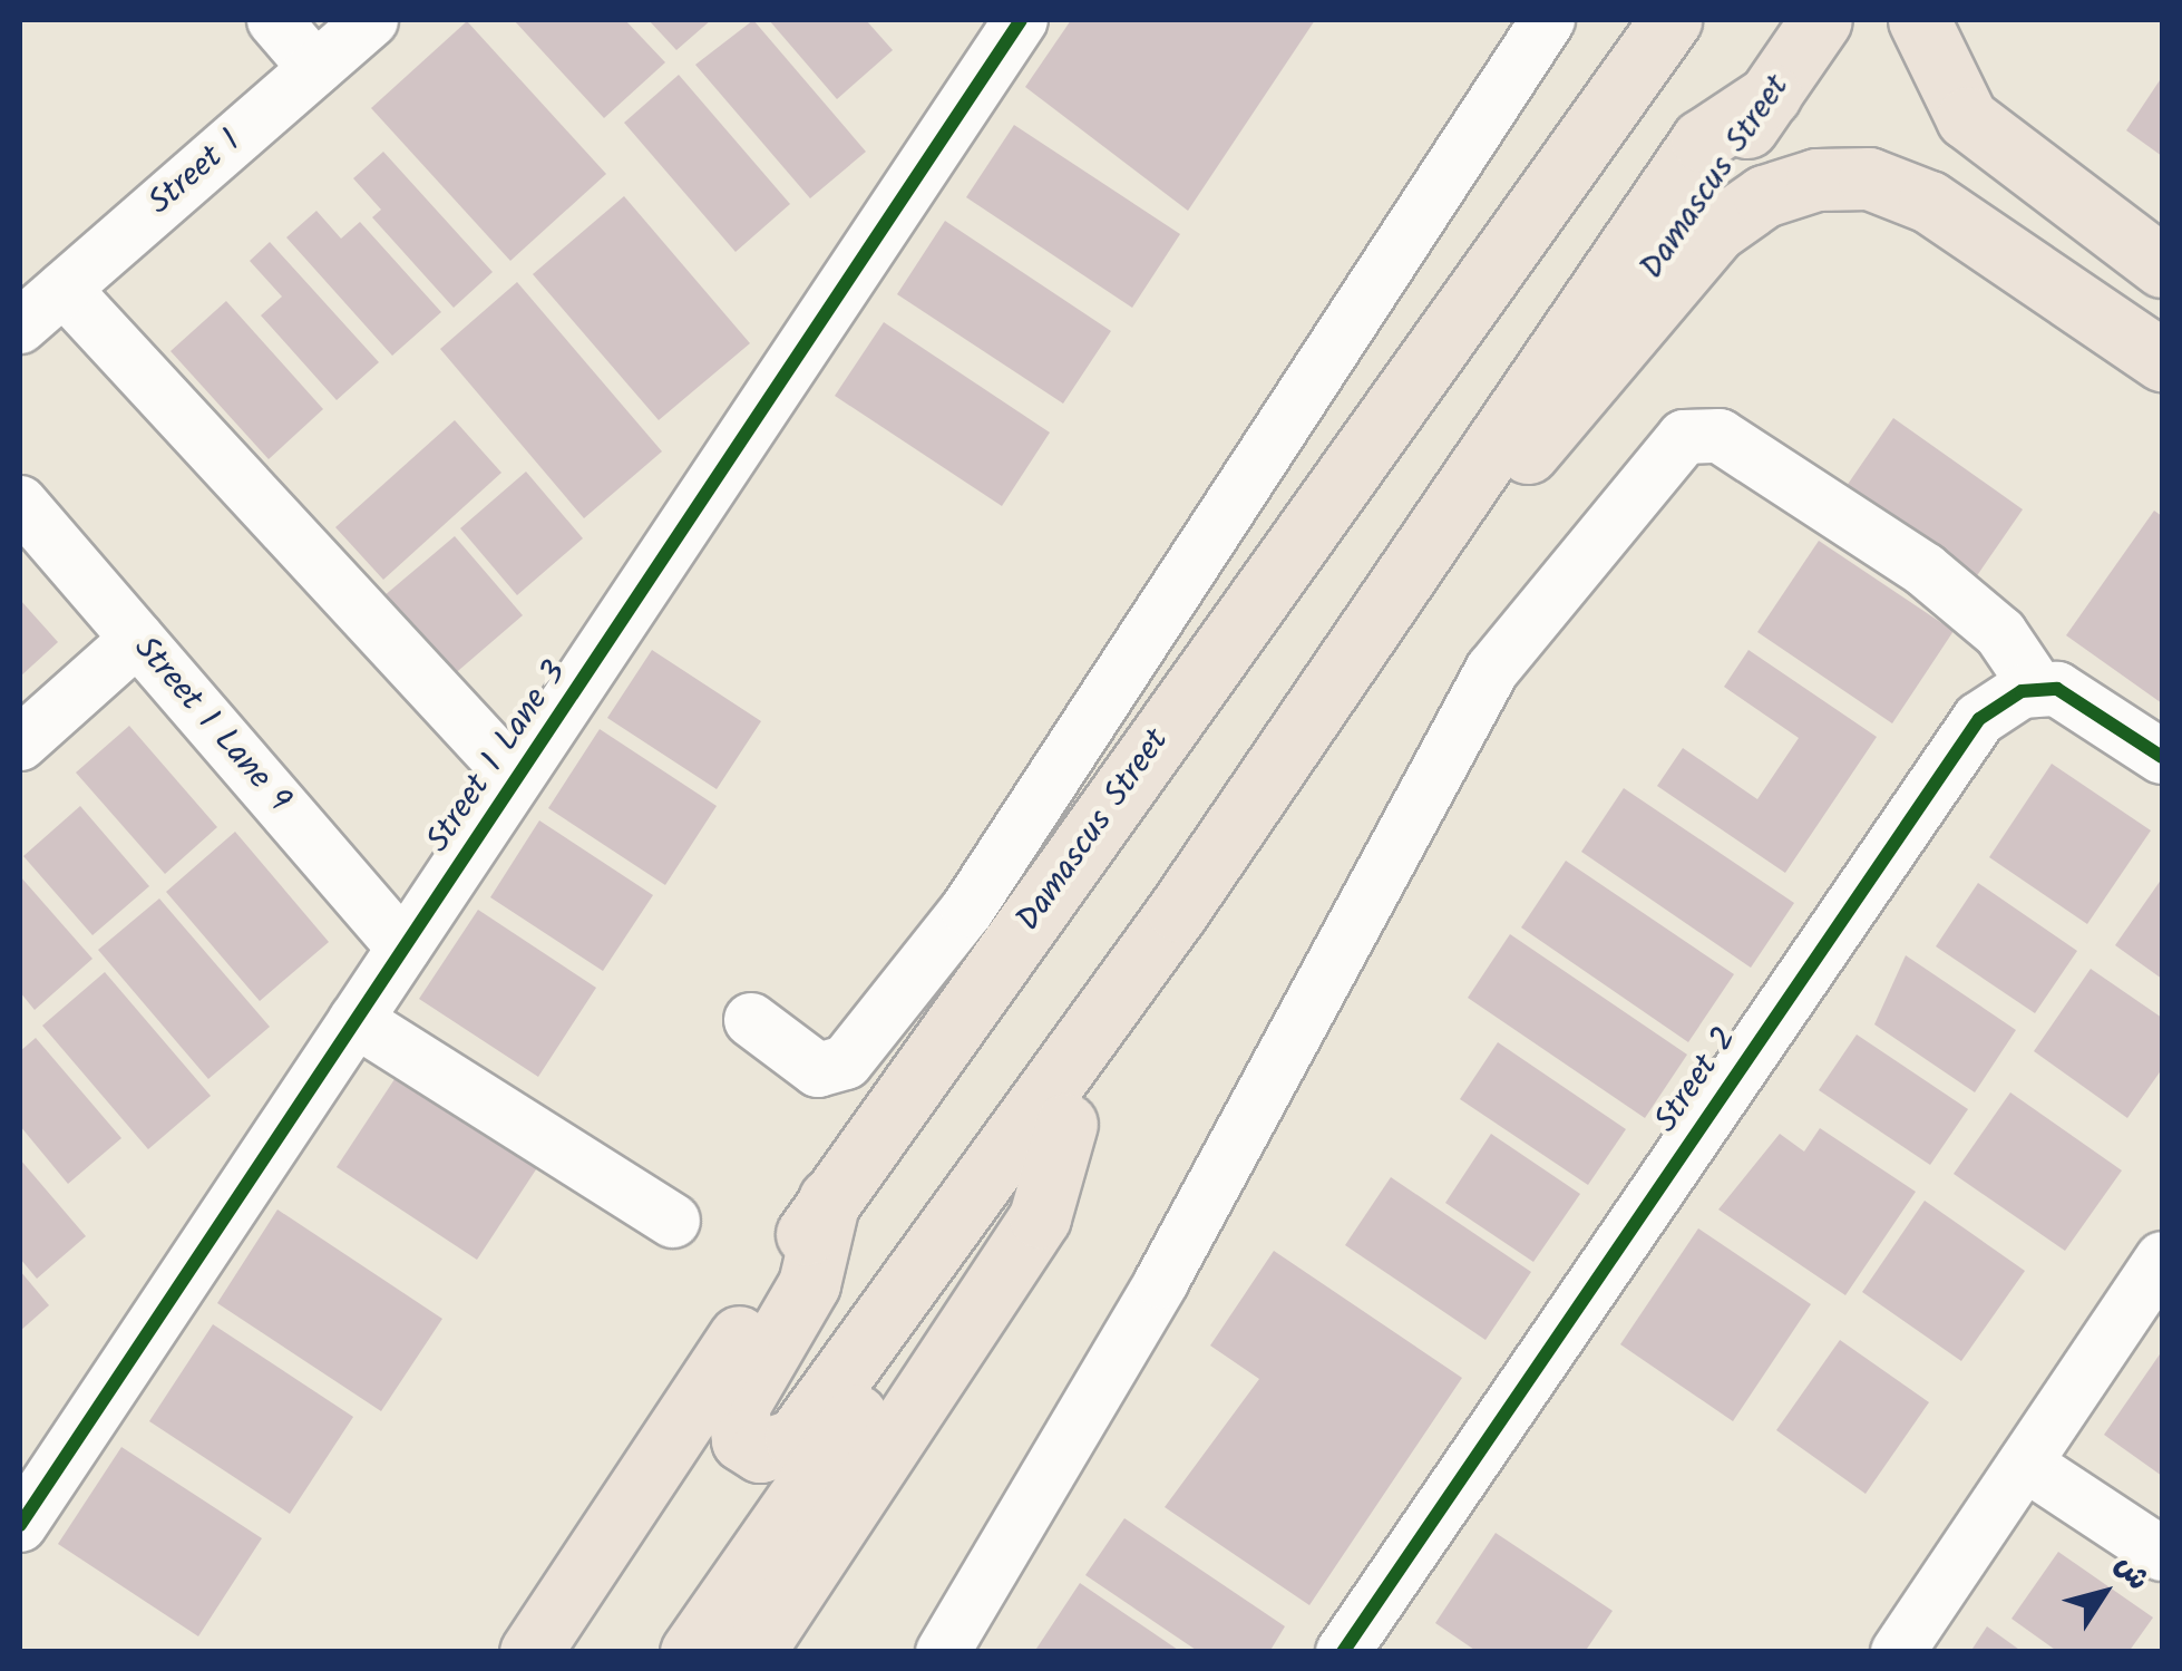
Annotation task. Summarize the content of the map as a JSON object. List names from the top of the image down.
{
  "streets": {
    "main road": ["Damascus Street"],
    "street": [
      "Street 1",
      "Street 1 Lane 9",
      "Street 1 Lane 3",
      "Street 2"
    ]
  },
  "crossings": [
    ["Street 1 Lane 9", "Street 1 Lane 3"]
  ],
  "north": "top right"
}
